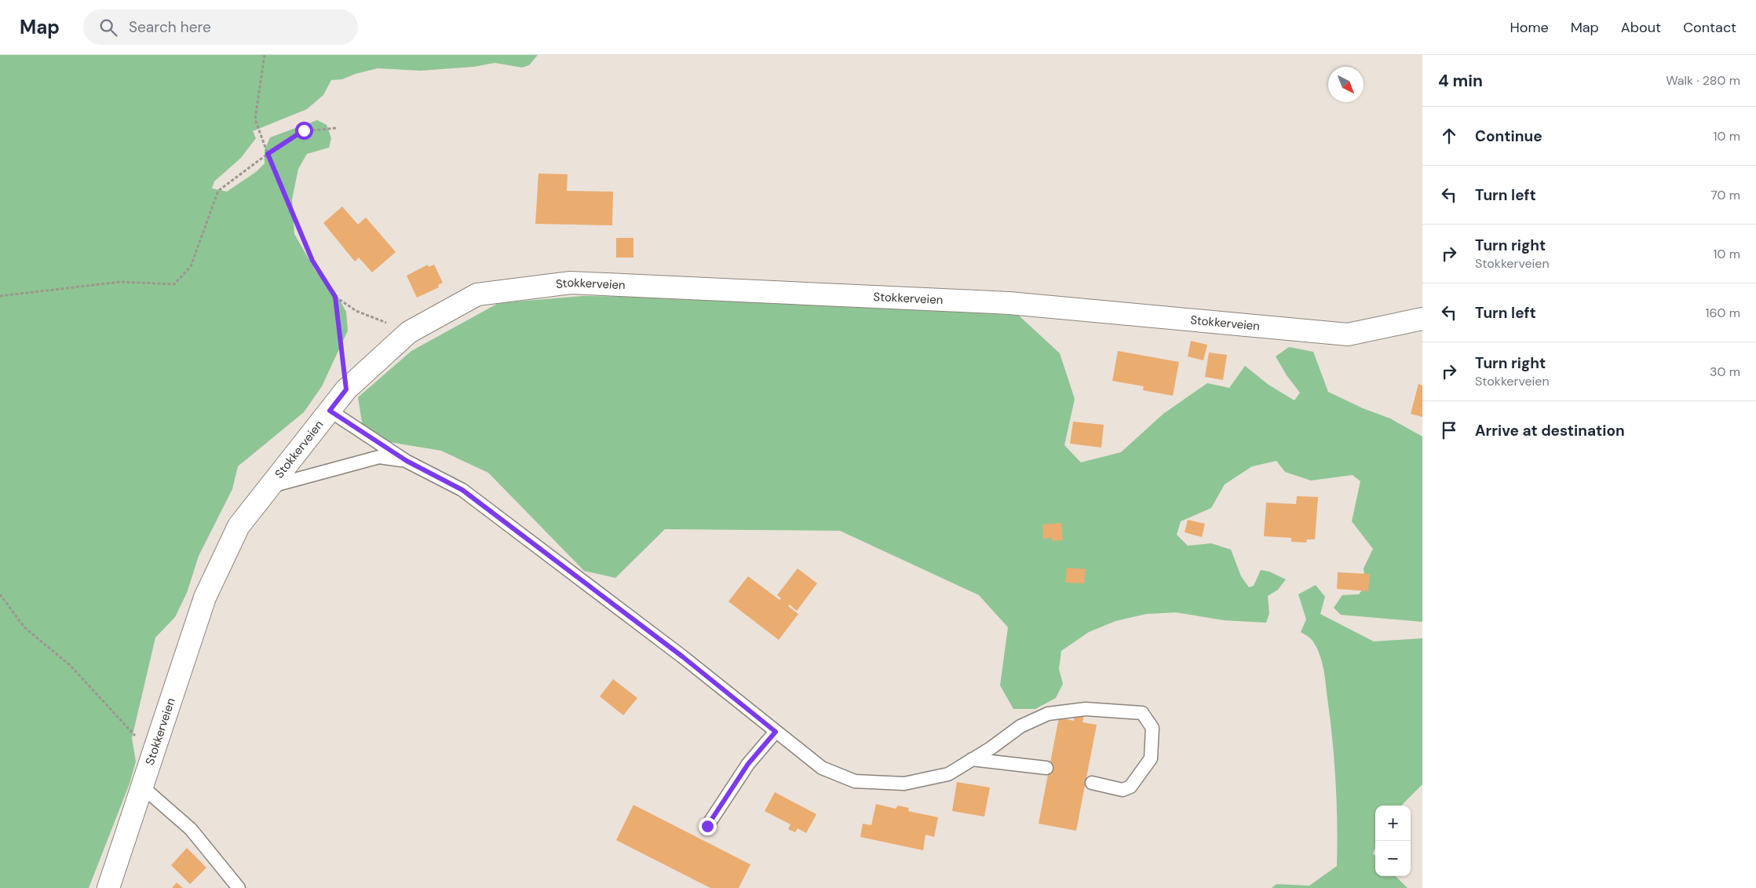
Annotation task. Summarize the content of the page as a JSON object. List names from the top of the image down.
{
  "streets": {
    "street": ["Stokkerveien"]
  },
  "north": "bottom right",
  "page": {
    "header": "Map",
    "search": "Search here",
    "nav": [
      "Home",
      "Map",
      "About",
      "Contact"
    ],
    "heading": ["4 min", "Walk · 280 m"],
    "list": [
      ["Continue", "10 m"],
      ["Turn left", "70 m"],
      ["Turn right", "Stokkerveien", "10 m"],
      ["Turn left", "160 m"],
      ["Turn right", "Stokkerveien", "30 m"],
      "Arrive at destination"
    ],
    "map_buttons": ["+", "−"]
  }
}
